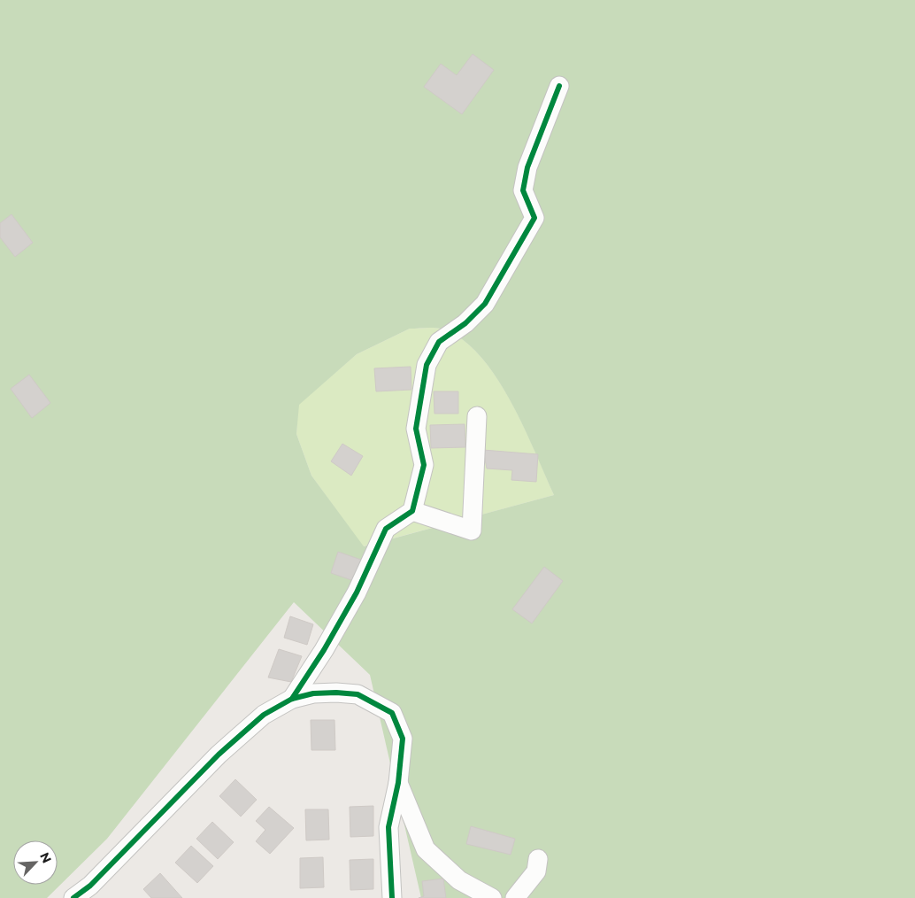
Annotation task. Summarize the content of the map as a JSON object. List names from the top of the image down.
{
  "north": "top right"
}
